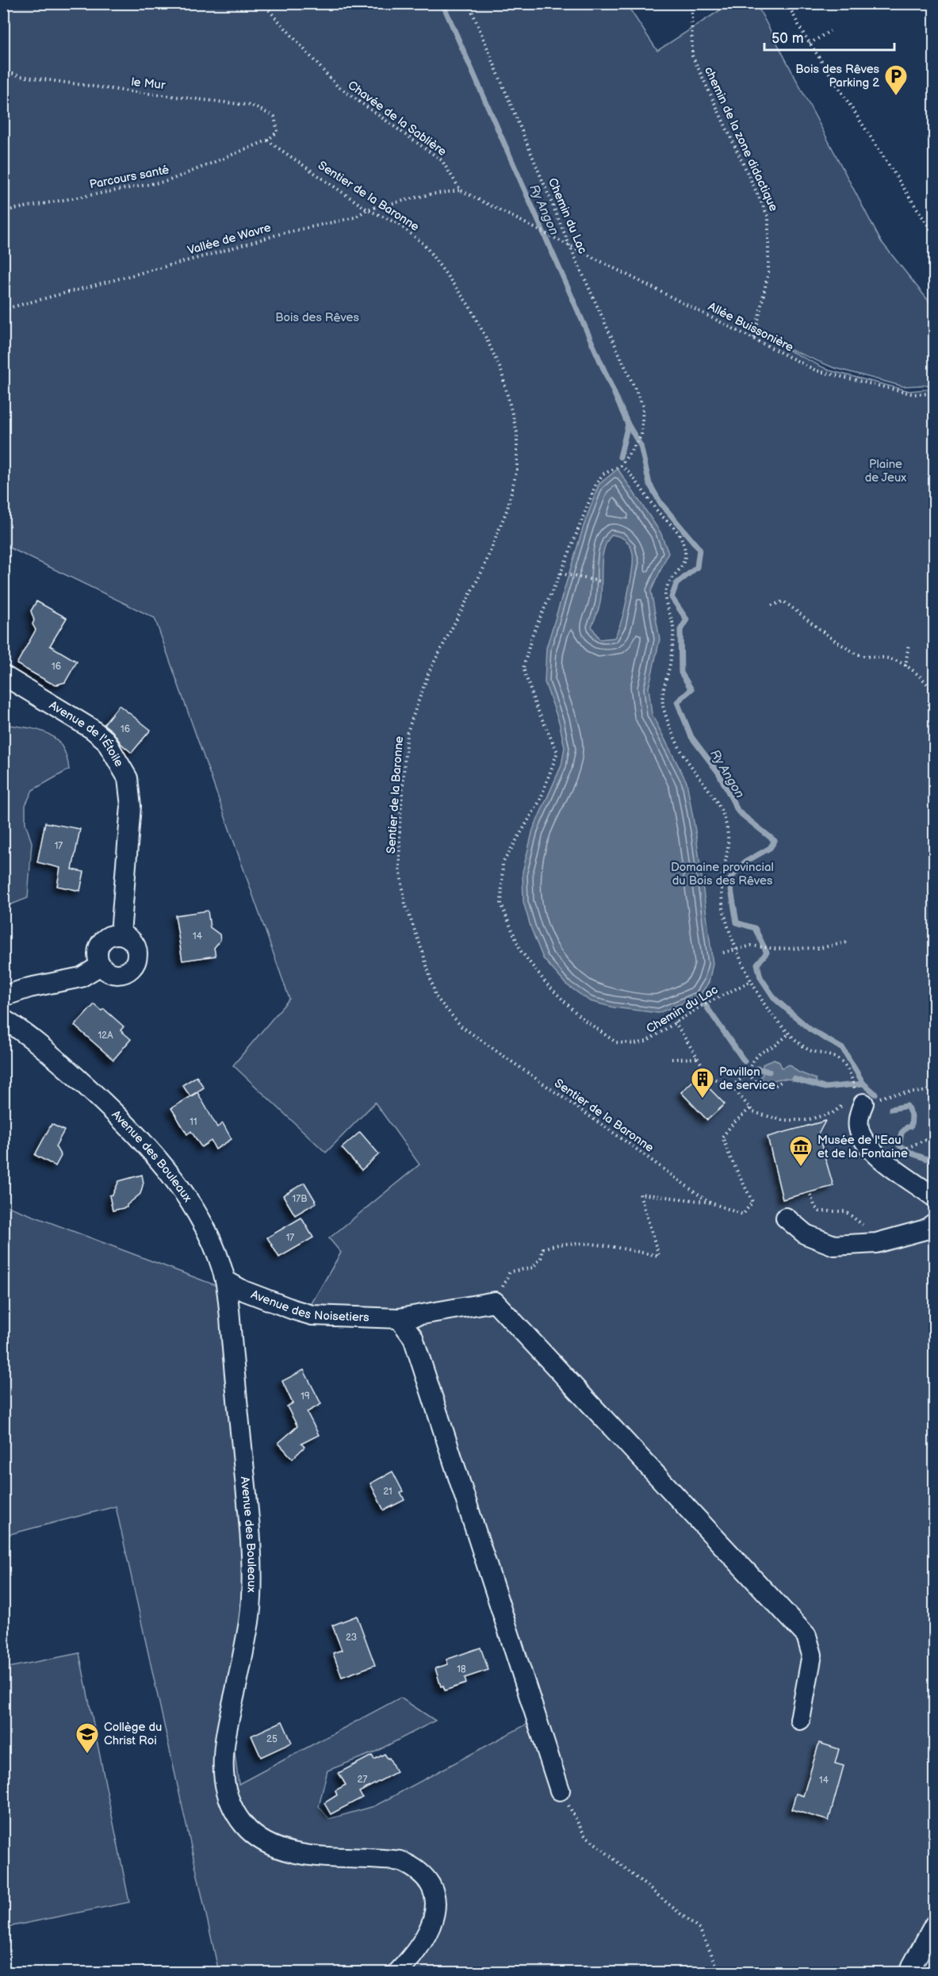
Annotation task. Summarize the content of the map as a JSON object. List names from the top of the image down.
{
  "streets": {
    "street": ["Avenue de l'Étoile", "Avenue des Bouleaux", "Avenue des Noisetiers"],
    "path": [
      "le Mur",
      "Chavée de la Sablière",
      "chemin de la zone didactique",
      "Parcours santé",
      "Sentier de la Baronne",
      "Chemin du Lac",
      "Vallée de Wavre",
      "Allée Buissonière"
    ]
  },
  "crossings": [
    ["le Mur", "Parcours santé"],
    ["Chavée de la Sablière", "Vallée de Wavre"],
    ["Chavée de la Sablière", "Allée Buissonière"],
    ["chemin de la zone didactique", "Allée Buissonière"],
    ["Parcours santé", "Sentier de la Baronne"],
    ["Sentier de la Baronne", "Vallée de Wavre"],
    ["Chemin du Lac", "Allée Buissonière"],
    ["Vallée de Wavre", "Allée Buissonière"],
    ["Avenue des Bouleaux", "Avenue des Noisetiers"]
  ],
  "water": ["Ry Angon"],
  "parks": ["Bois des Rêves", "Plaine de Jeux", "Domaine provincial du Bois des Rêves"],
  "places": {
    "parking": ["Bois des Rêves Parking 2"],
    "building": ["Pavillon de service"],
    "museum": ["Musée de l'Eau et de la Fontaine"],
    "school or university": ["Collège du Christ Roi"]
  },
  "house_numbers": [
    "16",
    "16",
    "17",
    "14",
    "12A",
    "11",
    "17B",
    "17",
    "19",
    "21",
    "23",
    "18",
    "25",
    "27",
    "14"
  ],
  "scale_bar": "50 m"
}
